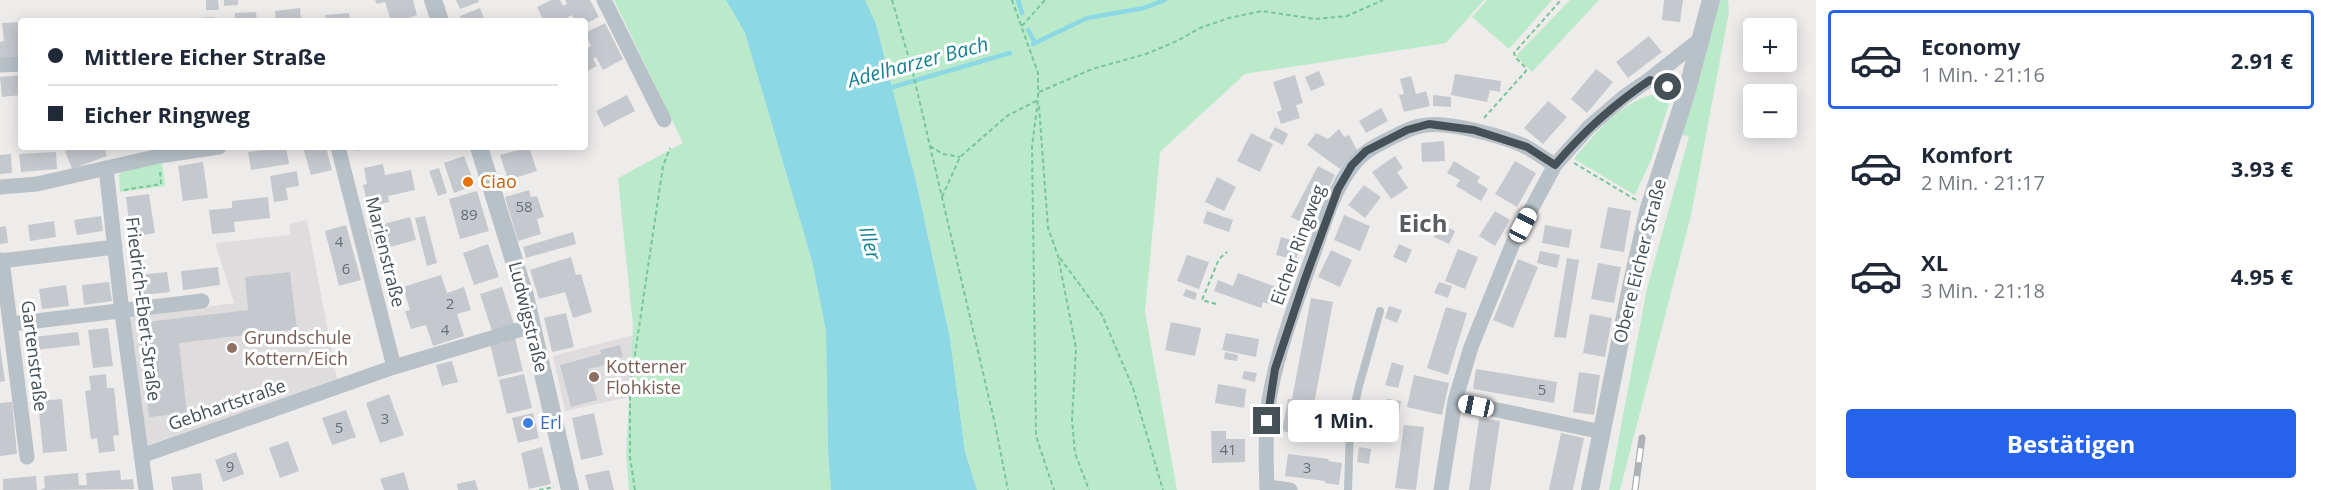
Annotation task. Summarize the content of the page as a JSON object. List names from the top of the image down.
{
  "streets": {
    "street": [
      "Eicher Ringweg",
      "Marienstraße",
      "Obere Eicher Straße",
      "Friedrich-Ebert-Straße",
      "Ludwigstraße",
      "Gartenstraße",
      "Gebhartstraße"
    ]
  },
  "crossings": [
    ["Marienstraße", "Gebhartstraße"],
    ["Friedrich-Ebert-Straße", "Gebhartstraße"],
    ["Ludwigstraße", "Gebhartstraße"]
  ],
  "districts": ["Eich"],
  "water": ["Adelharzer Bach", "Iller"],
  "places": [
    "Ciao",
    "Grundschule Kottern/Eich",
    "Kotterner Flohkiste",
    "Erl"
  ],
  "house_numbers": [
    "58",
    "89",
    "4",
    "6",
    "2",
    "4",
    "5",
    "3",
    "5",
    "41",
    "9",
    "3"
  ],
  "page": {
    "list": [
      {
        "name": "Economy",
        "note": "1 Min. · 21:16",
        "value": "2.91 €"
      },
      {
        "name": "Komfort",
        "note": "2 Min. · 21:17",
        "value": "3.93 €"
      },
      {
        "name": "XL",
        "note": "3 Min. · 21:18",
        "value": "4.95 €"
      }
    ],
    "map_buttons": ["+", "−"],
    "banner": ["Mittlere Eicher Straße", "Eicher Ringweg"],
    "buttons": "Bestätigen",
    "bubble": "1 Min."
  }
}
